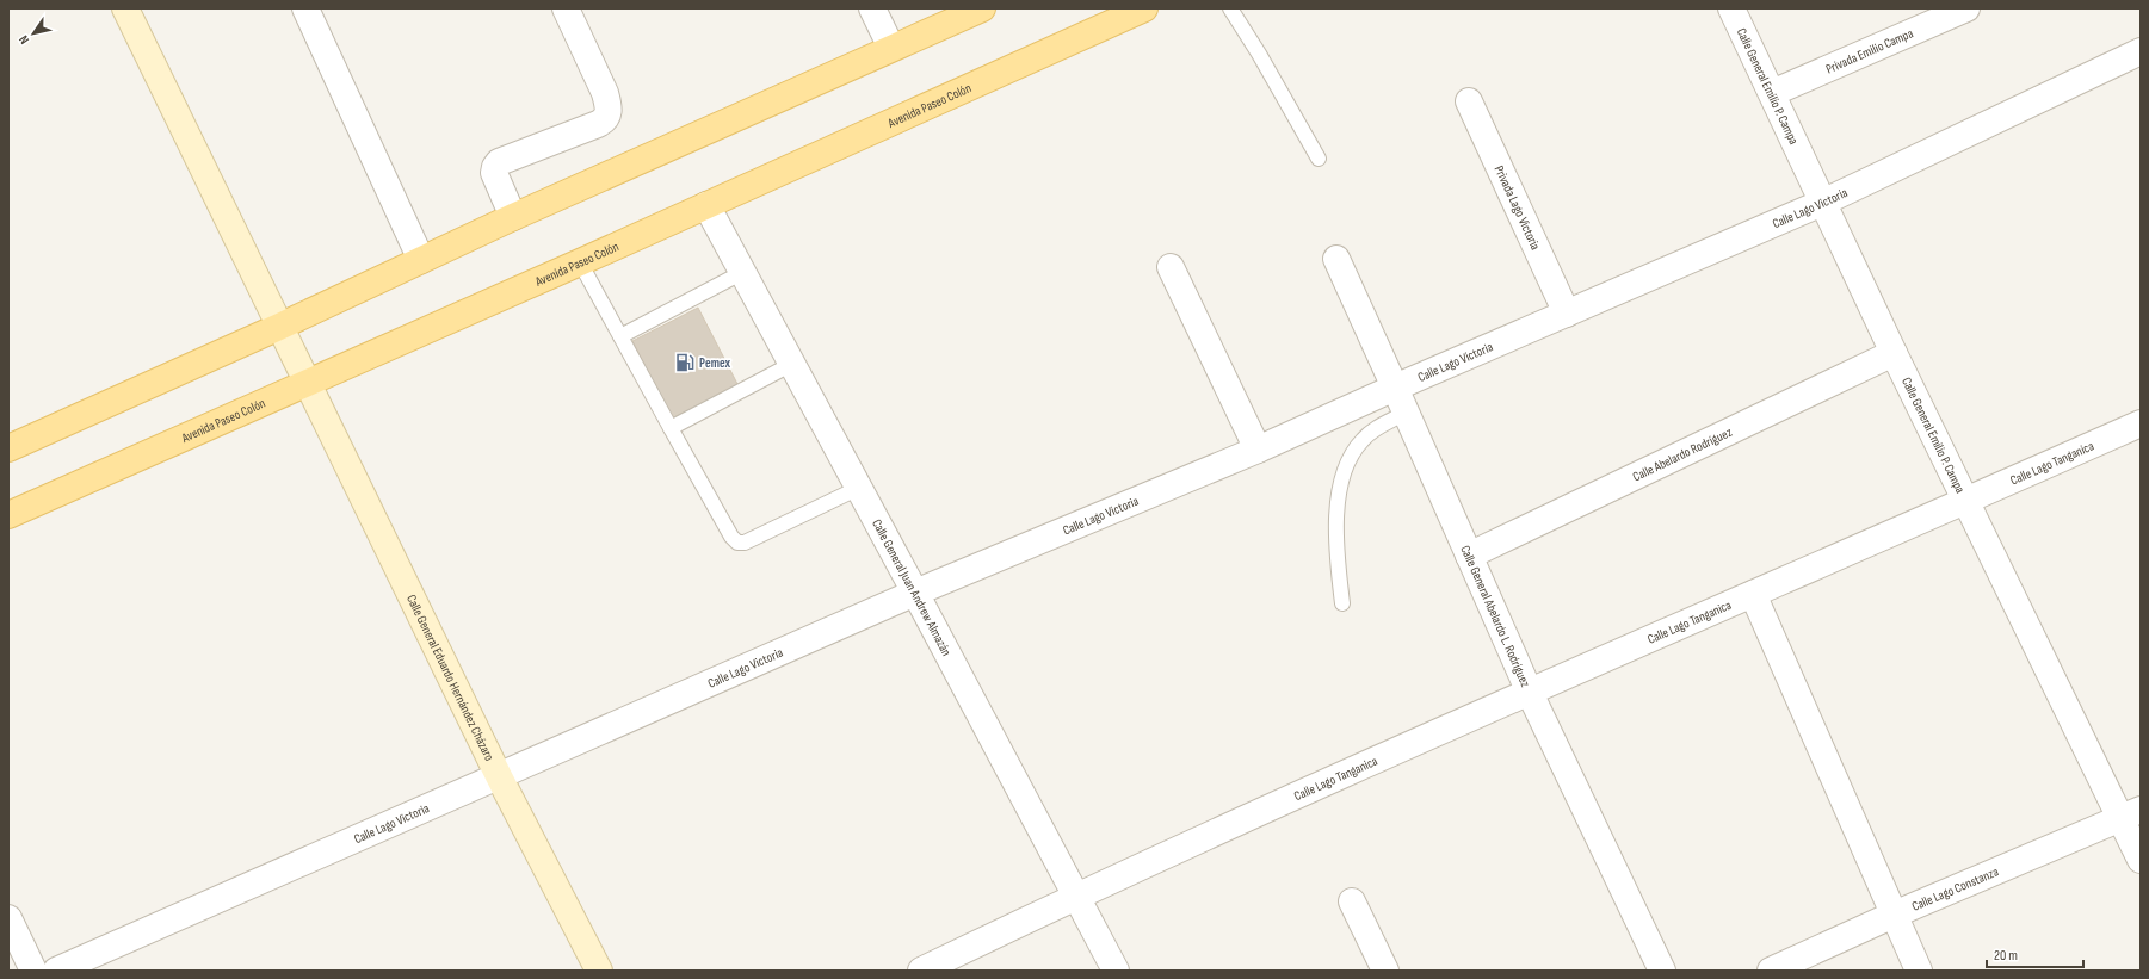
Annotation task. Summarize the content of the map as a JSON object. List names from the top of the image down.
{
  "streets": {
    "main road": ["Avenida Paseo Colón", "Calle General Eduardo Hernández Cházaro"],
    "street": [
      "Privada Emilio Campa",
      "Calle General Emilio P. Campa",
      "Privada Lago Victoria",
      "Calle Lago Victoria",
      "Calle Abelardo Rodríguez",
      "Calle Lago Tanganica",
      "Calle General Juan Andrew Almazán",
      "Calle General Abelardo L. Rodríguez",
      "Calle Lago Constanza"
    ]
  },
  "crossings": [
    ["Privada Emilio Campa", "Calle General Emilio P. Campa"],
    ["Calle General Emilio P. Campa", "Calle Lago Victoria"],
    ["Calle General Emilio P. Campa", "Calle Abelardo Rodríguez"],
    ["Calle General Emilio P. Campa", "Calle Lago Tanganica"],
    ["Calle General Emilio P. Campa", "Calle Lago Constanza"],
    ["Avenida Paseo Colón", "Calle General Juan Andrew Almazán"],
    ["Avenida Paseo Colón", "Calle General Eduardo Hernández Cházaro"],
    ["Privada Lago Victoria", "Calle Lago Victoria"],
    ["Calle Lago Victoria", "Calle General Juan Andrew Almazán"],
    ["Calle Lago Victoria", "Calle General Abelardo L. Rodríguez"],
    ["Calle Lago Victoria", "Calle General Eduardo Hernández Cházaro"],
    ["Calle Abelardo Rodríguez", "Calle General Abelardo L. Rodríguez"],
    ["Calle Lago Tanganica", "Calle General Juan Andrew Almazán"],
    ["Calle Lago Tanganica", "Calle General Abelardo L. Rodríguez"]
  ],
  "places": {
    "fuel station": ["Pemex"]
  },
  "scale_bar": "20 m",
  "north": "bottom left"
}
